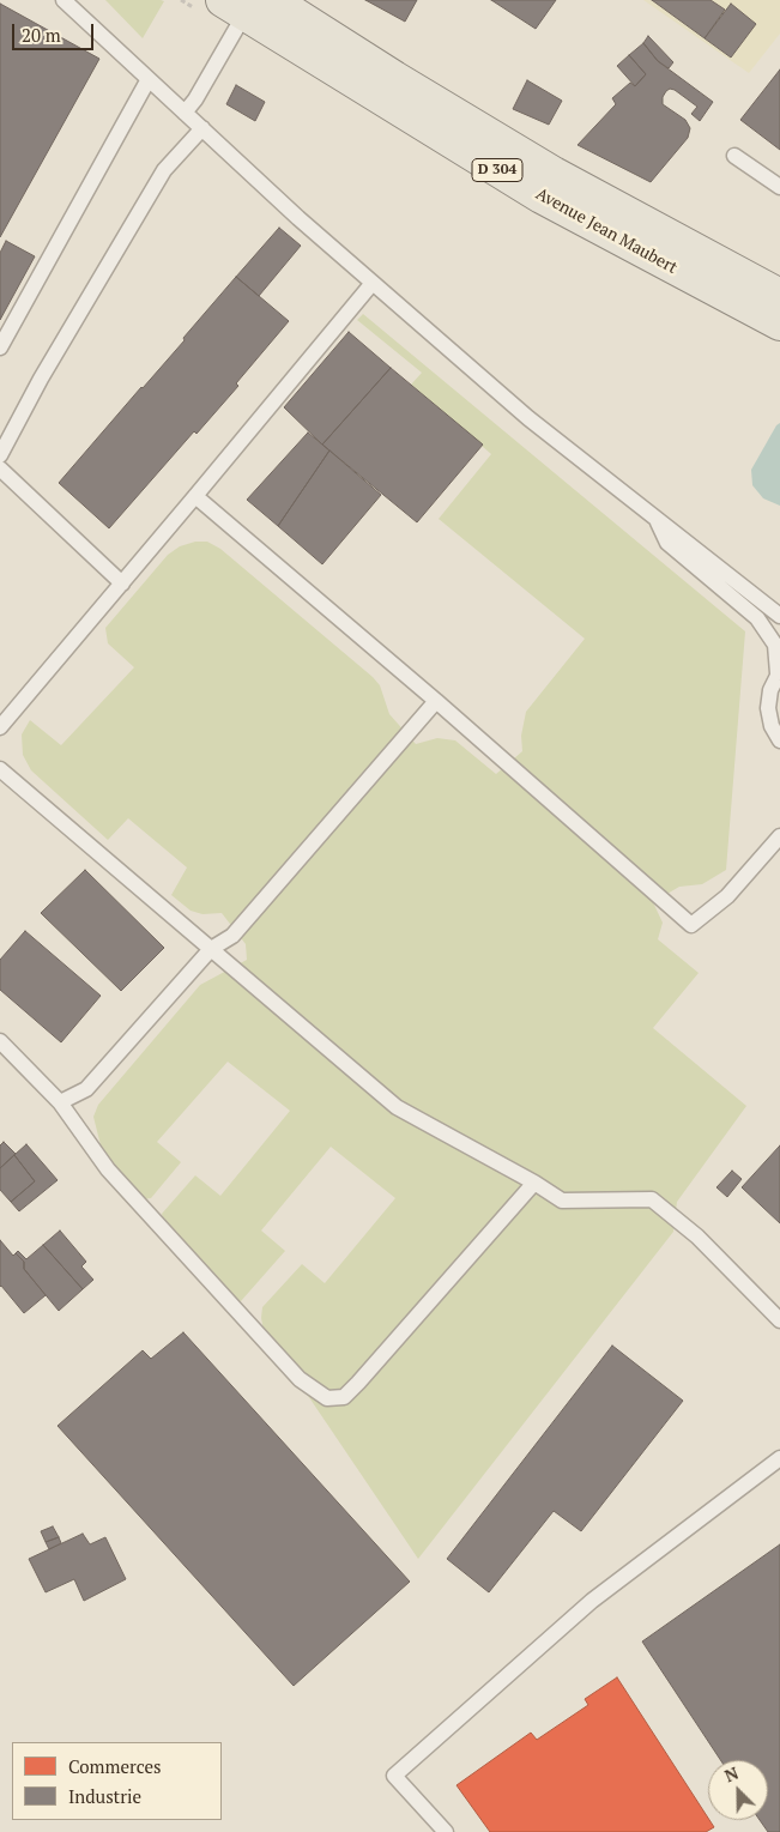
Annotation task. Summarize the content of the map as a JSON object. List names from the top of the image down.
{
  "streets": {
    "main road": ["D 304", "Avenue Jean Maubert"]
  },
  "legend": ["Commerces", "Industrie"],
  "scale_bar": "20 m",
  "north": "top left"
}
